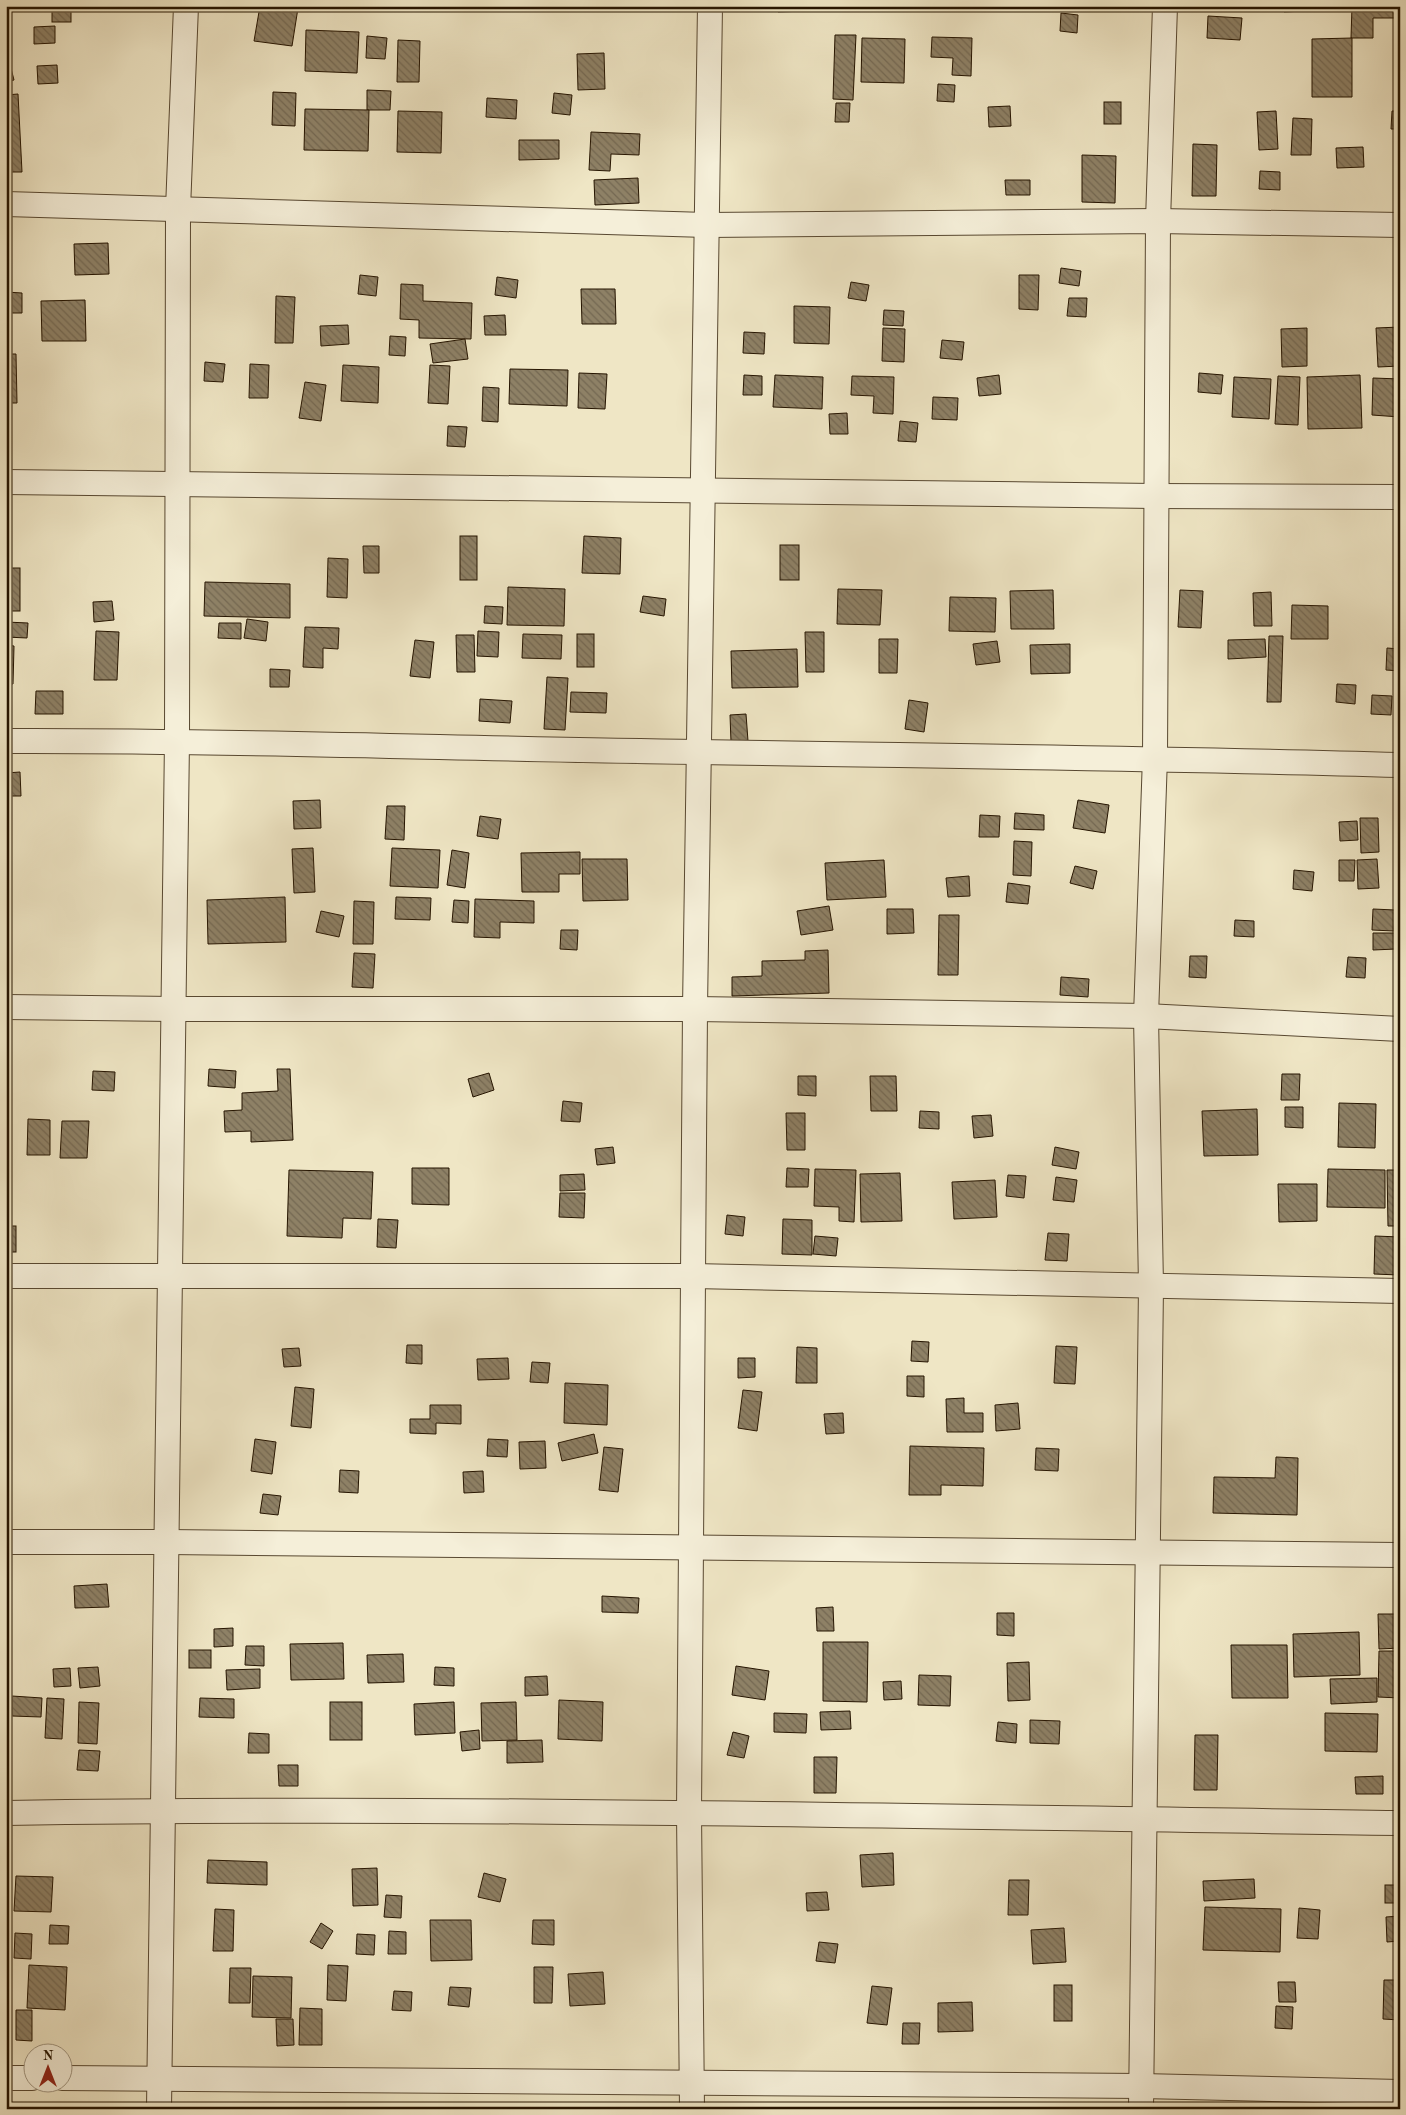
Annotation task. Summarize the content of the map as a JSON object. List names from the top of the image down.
{
  "north": "top"
}
